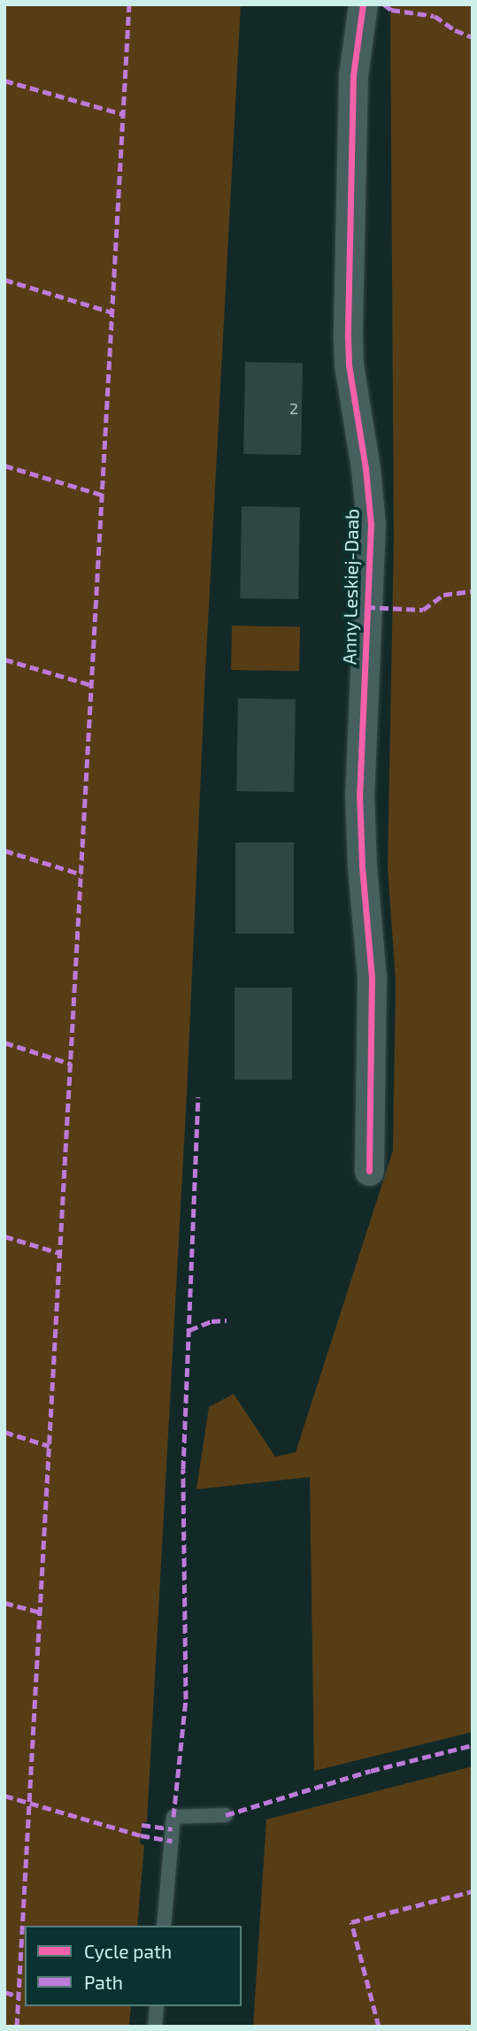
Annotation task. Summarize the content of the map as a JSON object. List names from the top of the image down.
{
  "streets": {
    "street": ["Anny Leskiej-Daab"]
  },
  "house_numbers": ["2"],
  "legend": ["Cycle path", "Path"]
}
